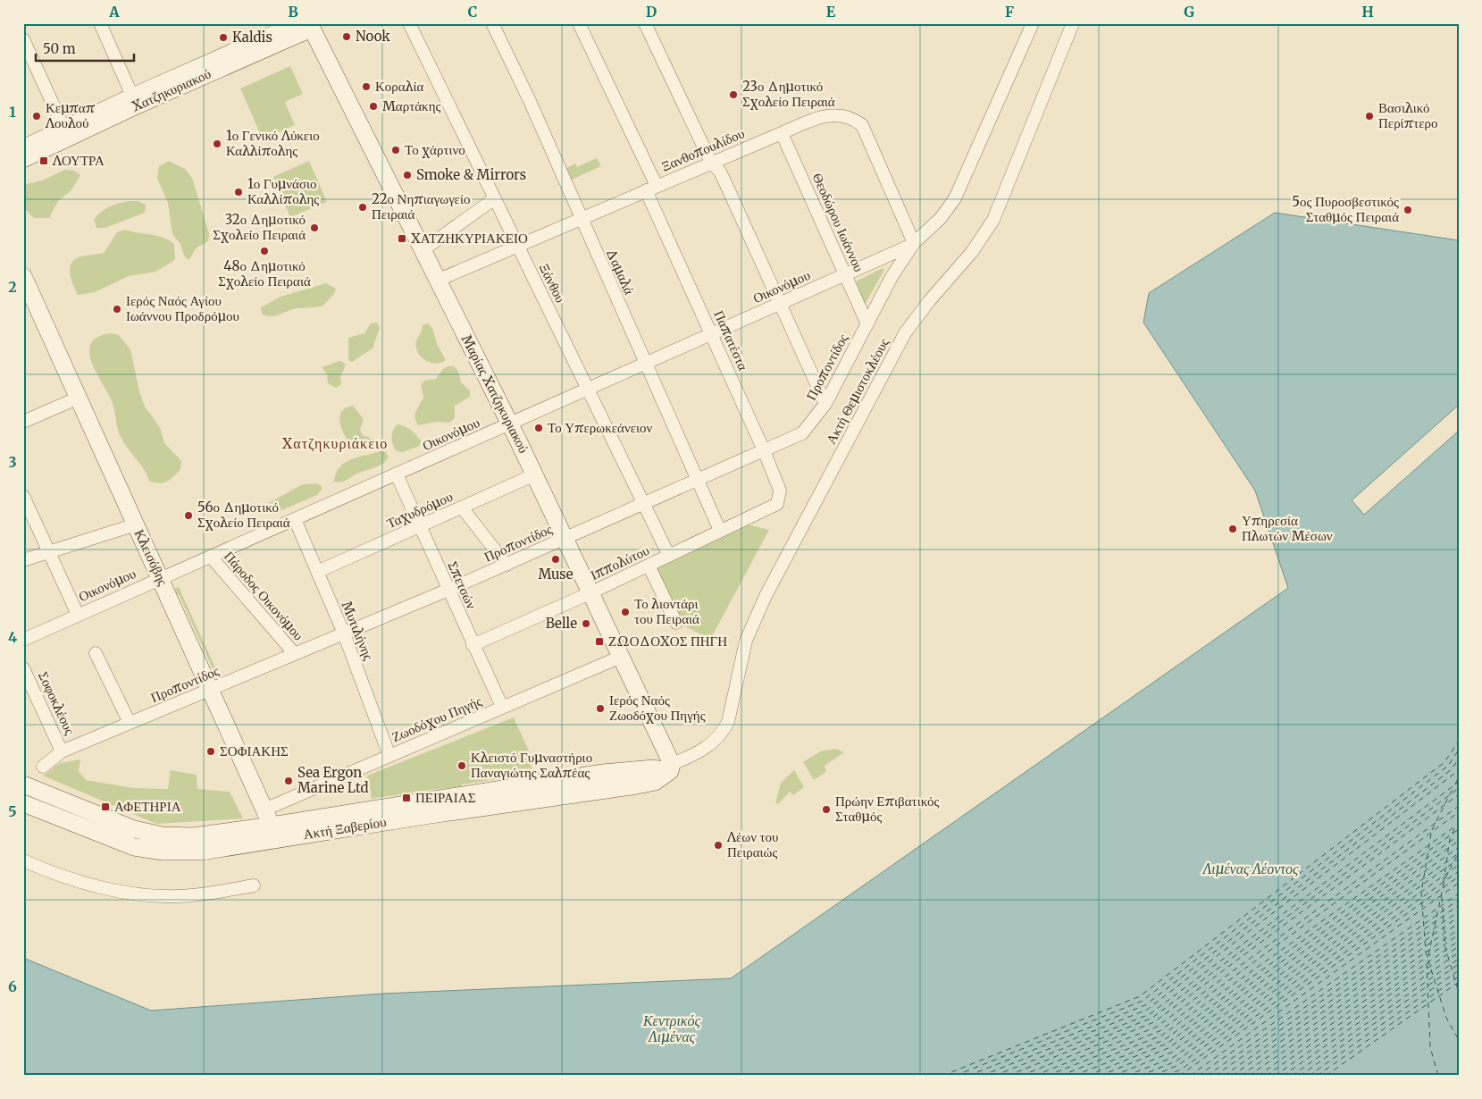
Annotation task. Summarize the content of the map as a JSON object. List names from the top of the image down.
{
  "streets": {
    "street": [
      "Χατζηκυριακού",
      "Ξανθοπουλίδου",
      "Θεοδώρου Ιωάννου",
      "Δαμαλά",
      "Ξάνθου",
      "Οικονόμου",
      "Παπατέστα",
      "Προποντίδος",
      "Ακτή Θεμιστοκλέους",
      "Μαρίας Χατζηκυριακού",
      "Ταχυδρόμου",
      "Κλεισόβης",
      "Ιππολύτου",
      "Σπετσών",
      "Πάροδος Οικονόμου",
      "Μυτιλήνης",
      "Σοφοκλέους",
      "Ζωοδόχου Πηγής",
      "Ακτή Ξαβερίου"
    ]
  },
  "crossings": [
    ["Χατζηκυριακού", "Μαρίας Χατζηκυριακού"],
    ["Ξανθοπουλίδου", "Θεοδώρου Ιωάννου"],
    ["Ξανθοπουλίδου", "Δαμαλά"],
    ["Ξανθοπουλίδου", "Ξάνθου"],
    ["Ξανθοπουλίδου", "Οικονόμου"],
    ["Ξανθοπουλίδου", "Παπατέστα"],
    ["Ξανθοπουλίδου", "Προποντίδος"],
    ["Ξανθοπουλίδου", "Μαρίας Χατζηκυριακού"],
    ["Θεοδώρου Ιωάννου", "Οικονόμου"],
    ["Θεοδώρου Ιωάννου", "Προποντίδος"],
    ["Δαμαλά", "Οικονόμου"],
    ["Δαμαλά", "Προποντίδος"],
    ["Δαμαλά", "Ιππολύτου"],
    ["Ξάνθου", "Οικονόμου"],
    ["Ξάνθου", "Προποντίδος"],
    ["Ξάνθου", "Ιππολύτου"],
    ["Οικονόμου", "Παπατέστα"],
    ["Οικονόμου", "Προποντίδος"],
    ["Οικονόμου", "Μαρίας Χατζηκυριακού"],
    ["Οικονόμου", "Κλεισόβης"],
    ["Οικονόμου", "Σπετσών"],
    ["Οικονόμου", "Πάροδος Οικονόμου"],
    ["Οικονόμου", "Μυτιλήνης"],
    ["Παπατέστα", "Προποντίδος"],
    ["Παπατέστα", "Ιππολύτου"],
    ["Προποντίδος", "Μαρίας Χατζηκυριακού"],
    ["Προποντίδος", "Κλεισόβης"],
    ["Προποντίδος", "Σπετσών"],
    ["Προποντίδος", "Πάροδος Οικονόμου"],
    ["Προποντίδος", "Μυτιλήνης"],
    ["Προποντίδος", "Σοφοκλέους"],
    ["Ακτή Θεμιστοκλέους", "Μαρίας Χατζηκυριακού"],
    ["Ακτή Θεμιστοκλέους", "Ακτή Ξαβερίου"],
    ["Μαρίας Χατζηκυριακού", "Ταχυδρόμου"],
    ["Μαρίας Χατζηκυριακού", "Ιππολύτου"],
    ["Μαρίας Χατζηκυριακού", "Ζωοδόχου Πηγής"],
    ["Μαρίας Χατζηκυριακού", "Ακτή Ξαβερίου"],
    ["Ταχυδρόμου", "Σπετσών"],
    ["Ταχυδρόμου", "Μυτιλήνης"],
    ["Κλεισόβης", "Ζωοδόχου Πηγής"],
    ["Κλεισόβης", "Ακτή Ξαβερίου"],
    ["Ιππολύτου", "Σπετσών"],
    ["Σπετσών", "Ζωοδόχου Πηγής"],
    ["Μυτιλήνης", "Ζωοδόχου Πηγής"]
  ],
  "districts": ["Χατζηκυριάκειο"],
  "water": ["Λιμένας Λέοντος", "Κεντρικός Λιμένας"],
  "places": {
    "other": [
      "Nook",
      "Kaldis",
      "Κοραλία",
      "23ο Δημοτικό Σχολείο Πειραιά",
      "Μαρτάκης",
      "Κεμπαπ Λουλού",
      "Βασιλικό Περίπτερο",
      "1ο Γενικό Λύκειο Καλλίπολης",
      "Το χάρτινο",
      "Smoke & Mirrors",
      "1ο Γυμνάσιο Καλλίπολης",
      "22ο Νηπιαγωγείο Πειραιά",
      "5ος Πυροσβεστικός Σταθμός Πειραιά",
      "32ο Δημοτικό Σχολείο Πειραιά",
      "48ο Δημοτικό Σχολείο Πειραιά",
      "Ιερός Ναός Αγίου Ιωάννου Προδρόμου",
      "Το Υπερωκεάνειον",
      "56ο Δημοτικό Σχολείο Πειραιά",
      "Υπηρεσία Πλωτών Μέσων",
      "Muse",
      "Το λιοντάρι του Πειραιά",
      "Belle",
      "Ιερός Ναός Ζωοδόχου Πηγής",
      "ΣΟΦΙΑΚΗΣ",
      "Κλειστό Γυμναστήριο Παναγιώτης Σαλπέας",
      "Sea Ergon Marine Ltd",
      "Πρώην Επιβατικός Σταθμός",
      "Λέων του Πειραιώς"
    ],
    "transit": [
      "ΛΟΥΤΡΑ",
      "ΧΑΤΖΗΚΥΡΙΑΚΕΙΟ",
      "ΖΩΟΔΟΧΟΣ ΠΗΓΗ",
      "ΠΕΙΡΑΙΑΣ",
      "ΑΦΕΤΗΡΙΑ"
    ]
  },
  "scale_bar": "50 m",
  "grid": {
    "columns": [
      "A",
      "B",
      "C",
      "D",
      "E",
      "F",
      "G",
      "H"
    ],
    "rows": [
      "1",
      "2",
      "3",
      "4",
      "5",
      "6"
    ]
  }
}
